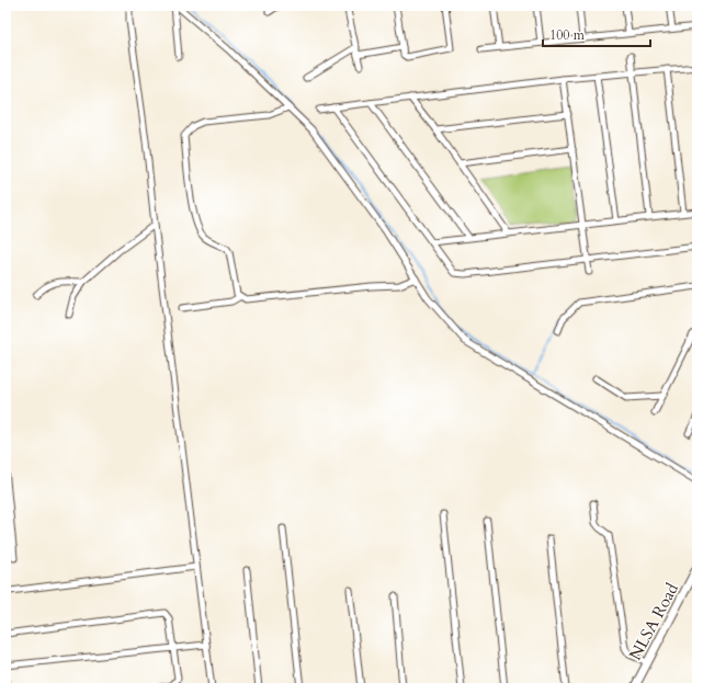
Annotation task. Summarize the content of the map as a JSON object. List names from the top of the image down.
{
  "streets": {
    "main road": ["NLSA Road"]
  },
  "scale_bar": "100 m"
}
